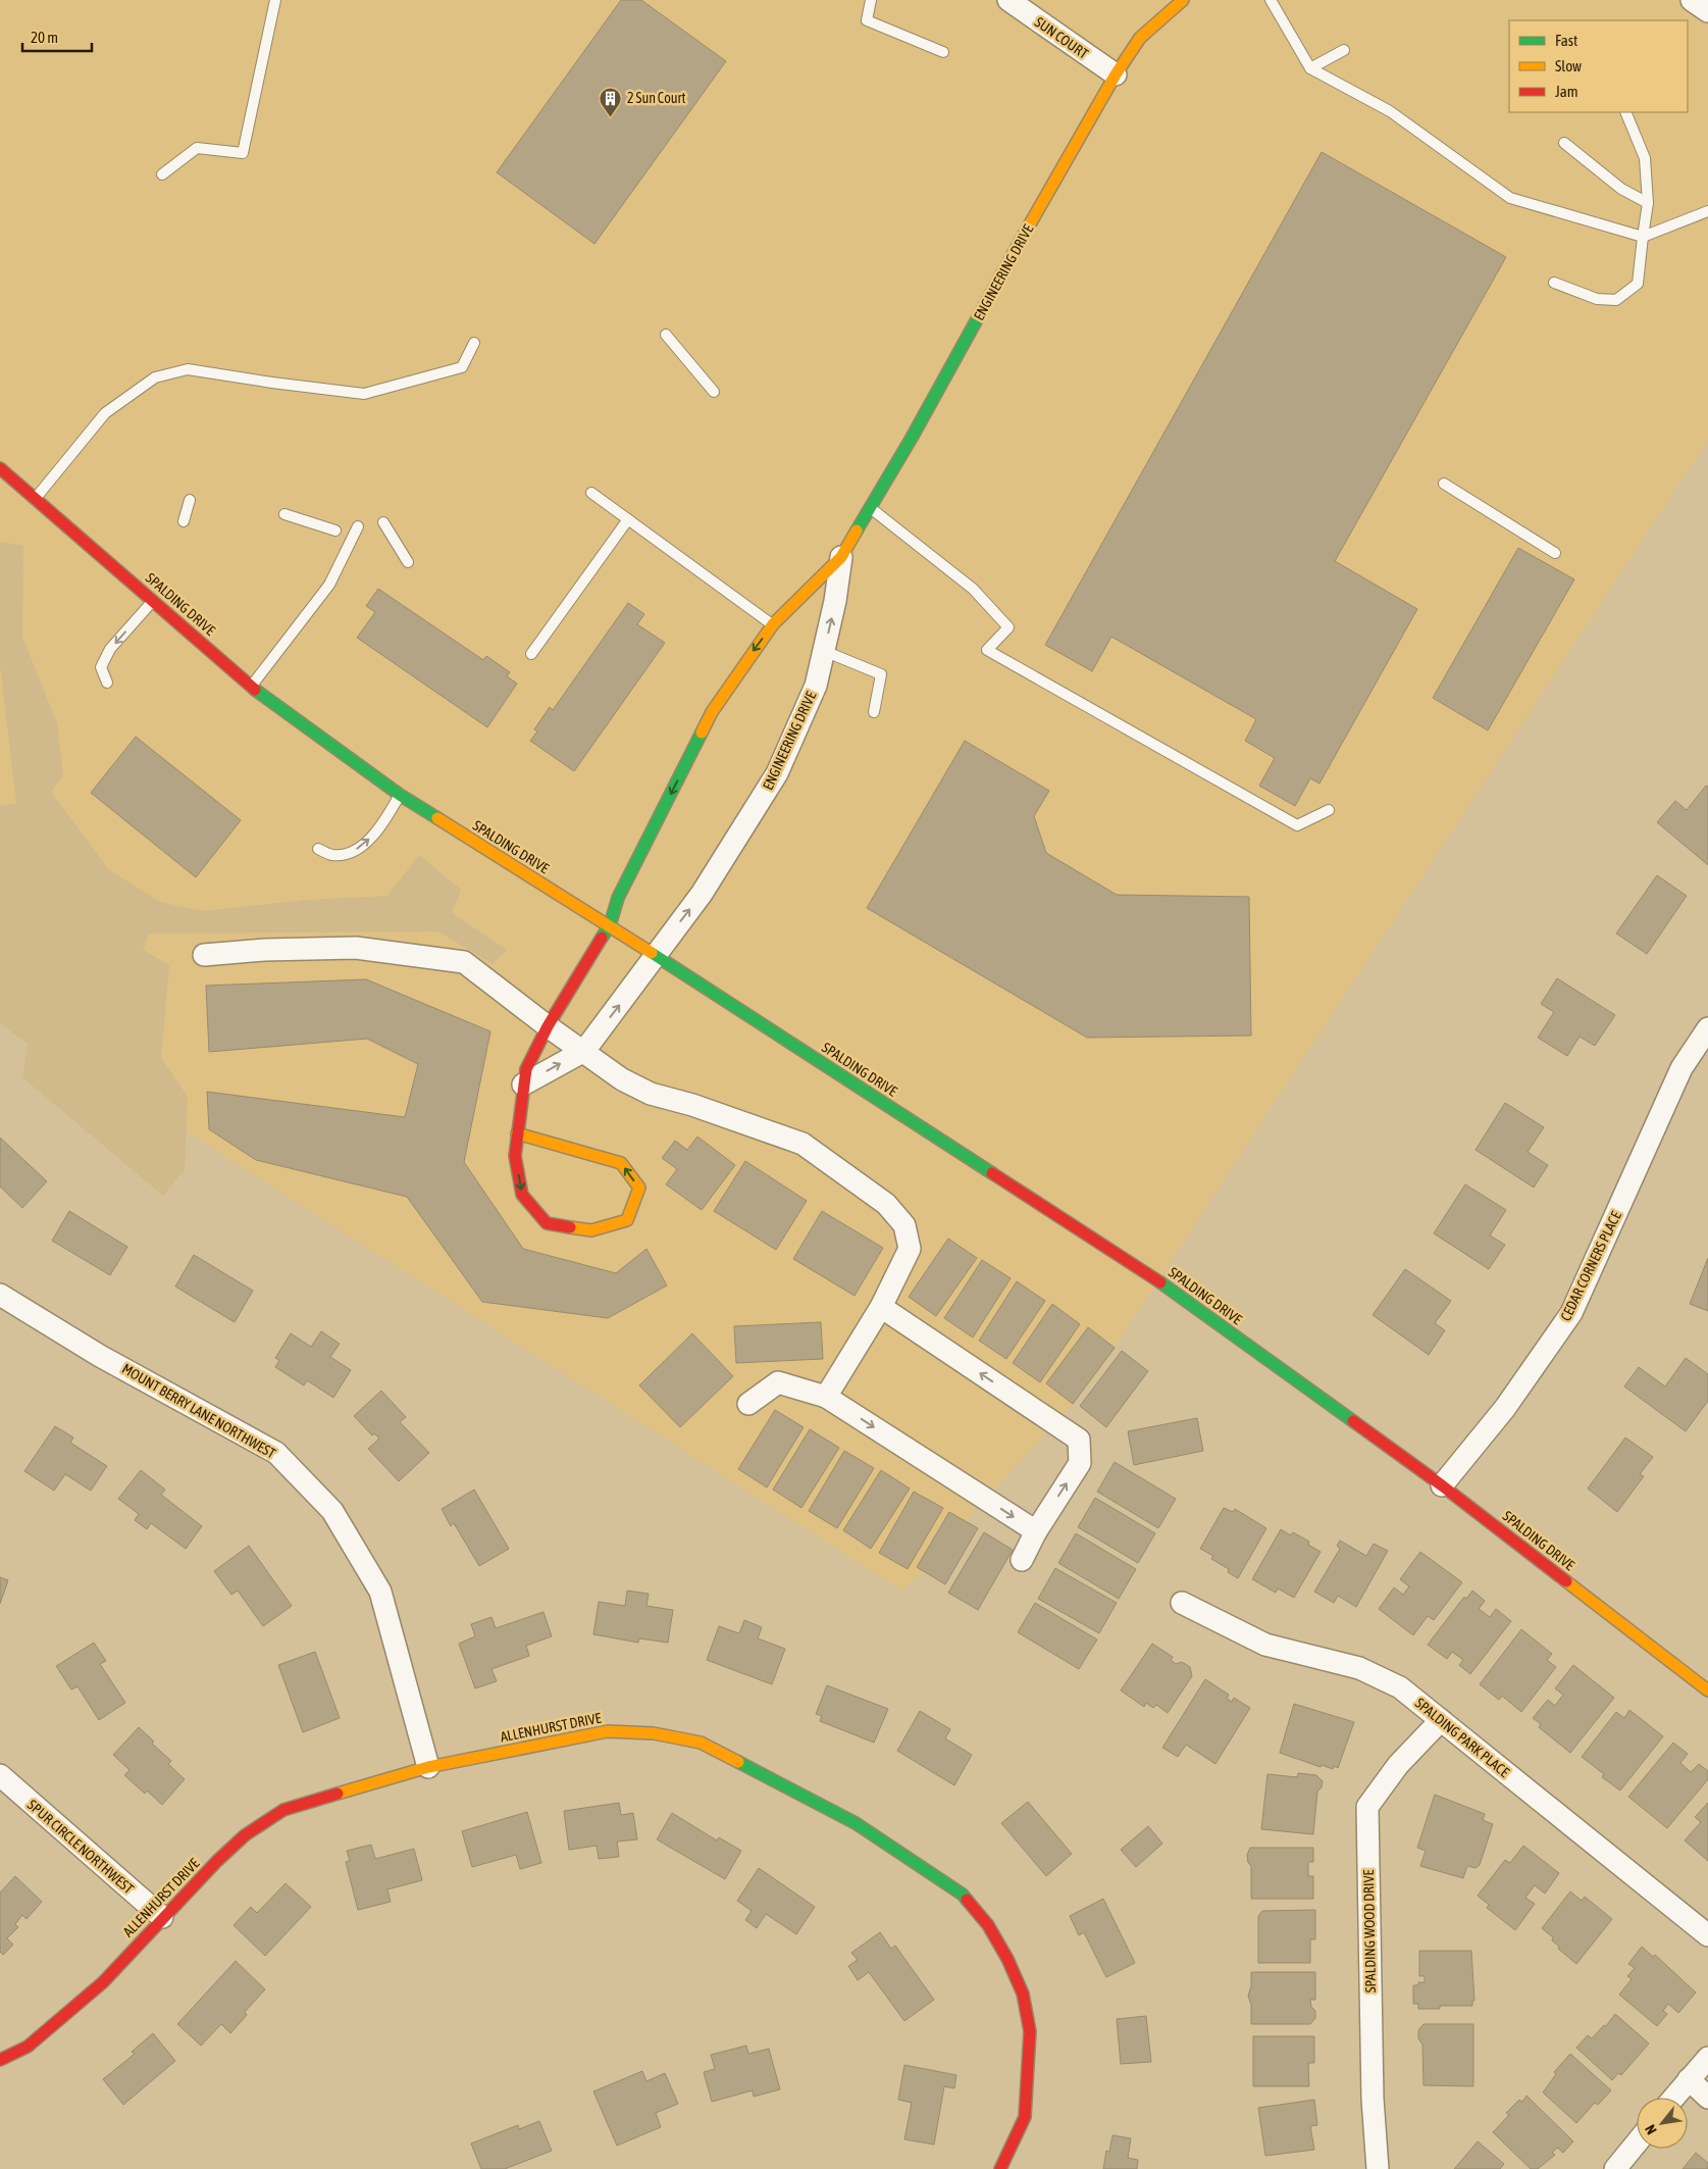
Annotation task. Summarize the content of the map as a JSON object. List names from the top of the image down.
{
  "streets": {
    "street": [
      "SUN COURT",
      "ENGINEERING DRIVE",
      "SPALDING DRIVE",
      "CEDAR CORNERS PLACE",
      "MOUNT BERRY LANE NORTHWEST",
      "ALLENHURST DRIVE",
      "SPALDING PARK PLACE",
      "SPUR CIRCLE NORTHWEST",
      "SPALDING WOOD DRIVE"
    ]
  },
  "crossings": [
    ["SUN COURT", "ENGINEERING DRIVE"],
    ["ENGINEERING DRIVE", "SPALDING DRIVE"],
    ["SPALDING DRIVE", "CEDAR CORNERS PLACE"],
    ["MOUNT BERRY LANE NORTHWEST", "ALLENHURST DRIVE"],
    ["ALLENHURST DRIVE", "SPUR CIRCLE NORTHWEST"],
    ["SPALDING PARK PLACE", "SPALDING WOOD DRIVE"]
  ],
  "places": {
    "building": ["2 Sun Court"]
  },
  "legend": ["Fast", "Slow", "Jam"],
  "scale_bar": "20 m",
  "north": "bottom left"
}
